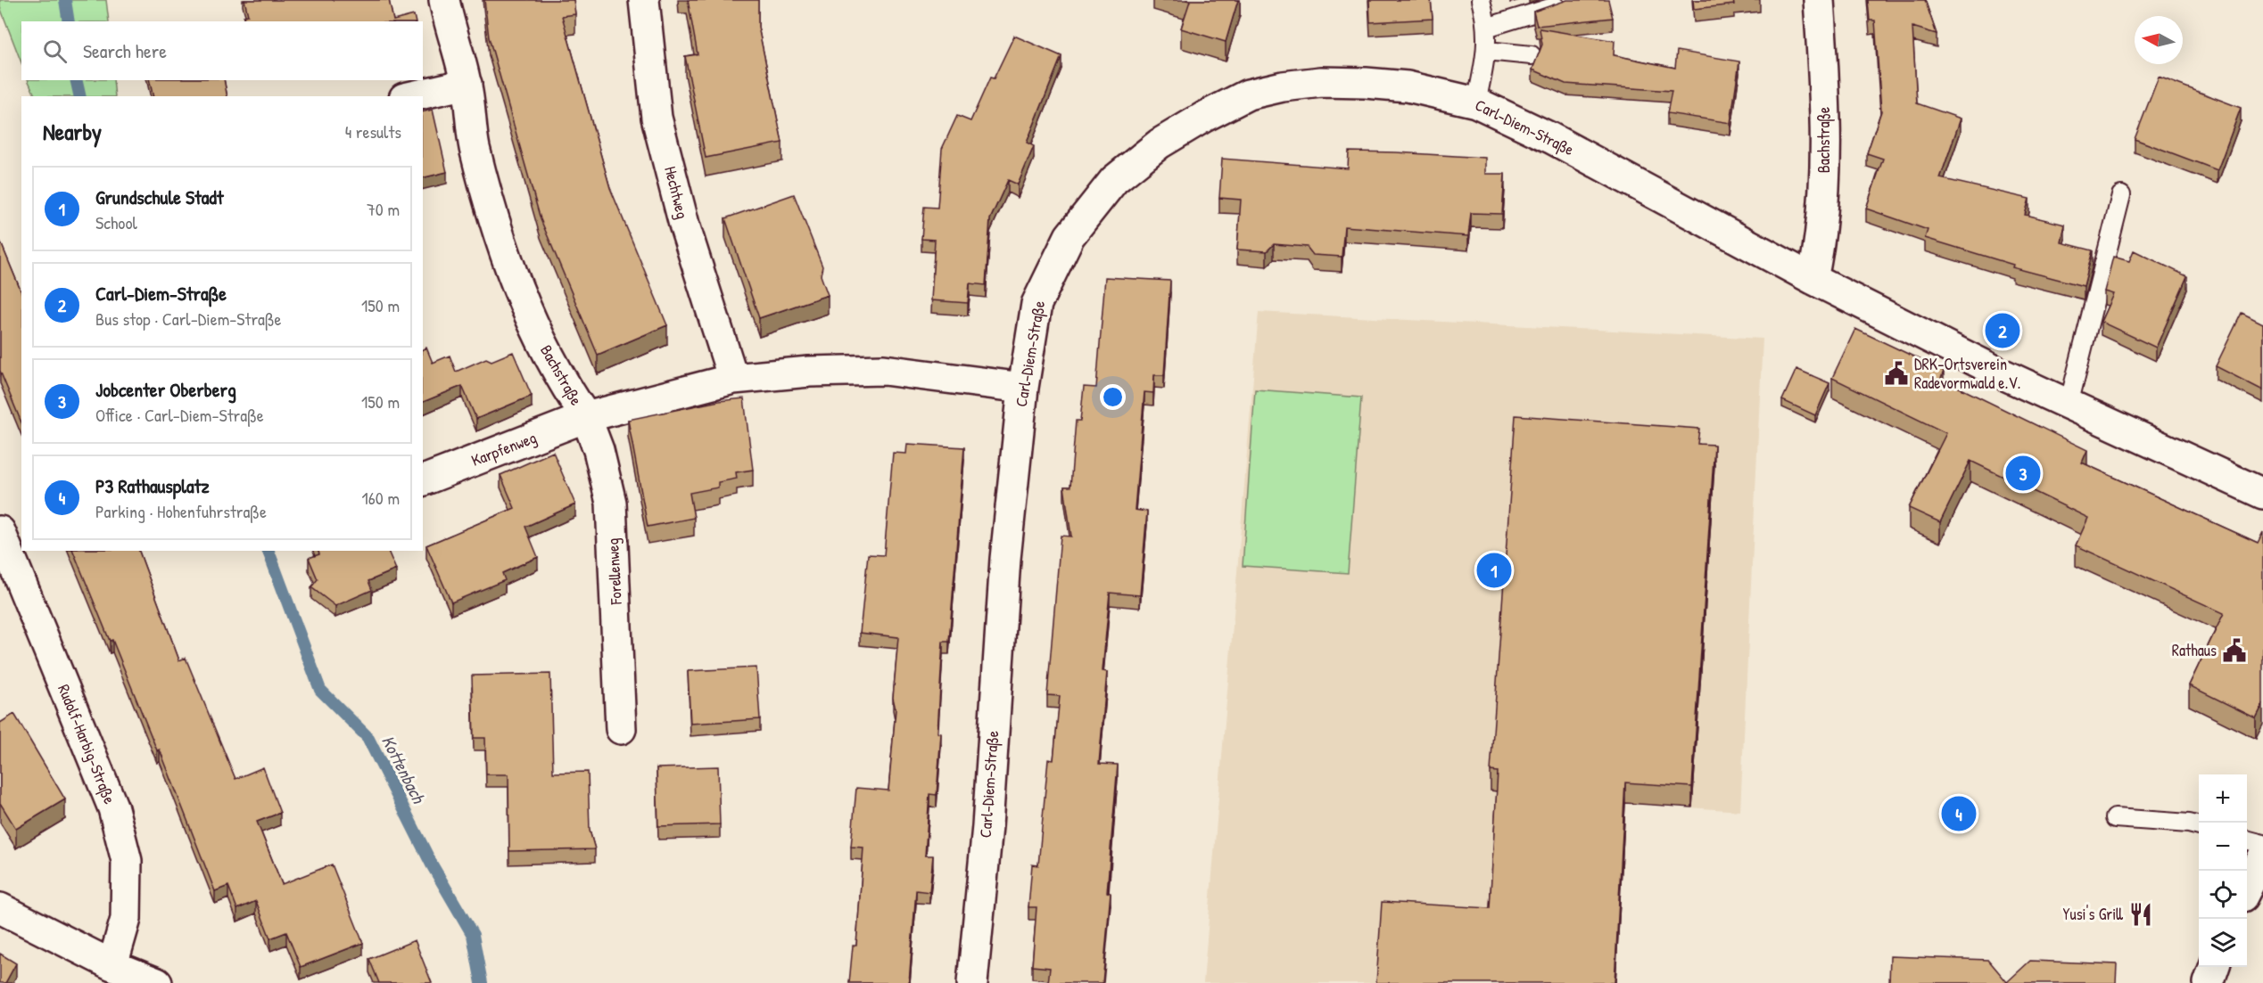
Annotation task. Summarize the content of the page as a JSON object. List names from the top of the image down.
{
  "streets": {
    "street": [
      "Carl-Diem-Straße",
      "Bachstraße",
      "Hechtweg",
      "Karpfenweg",
      "Forellenweg",
      "Rudolf-Harbig-Straße"
    ]
  },
  "crossings": [
    ["Carl-Diem-Straße", "Bachstraße"],
    ["Bachstraße", "Hechtweg"],
    ["Bachstraße", "Karpfenweg"],
    ["Bachstraße", "Forellenweg"],
    ["Karpfenweg", "Forellenweg"]
  ],
  "water": ["Kottenbach"],
  "places": {
    "public building": ["DRK-Ortsverein Radevormwald e.V.", "Rathaus"],
    "restaurant": ["Yusi's Grill"]
  },
  "north": "left",
  "page": {
    "search": "Search here",
    "heading": ["Nearby", "4 results"],
    "list": [
      {
        "mark": "1",
        "name": "Grundschule Stadt",
        "note": "School",
        "value": "70 m"
      },
      {
        "mark": "2",
        "name": "Carl-Diem-Straße",
        "note": "Bus stop · Carl-Diem-Straße",
        "value": "150 m"
      },
      {
        "mark": "3",
        "name": "Jobcenter Oberberg",
        "note": "Office · Carl-Diem-Straße",
        "value": "150 m"
      },
      {
        "mark": "4",
        "name": "P3 Rathausplatz",
        "note": "Parking · Hohenfuhrstraße",
        "value": "160 m"
      }
    ],
    "pins": [
      "2",
      "3",
      "1",
      "4"
    ],
    "map_buttons": ["+", "−"]
  }
}
